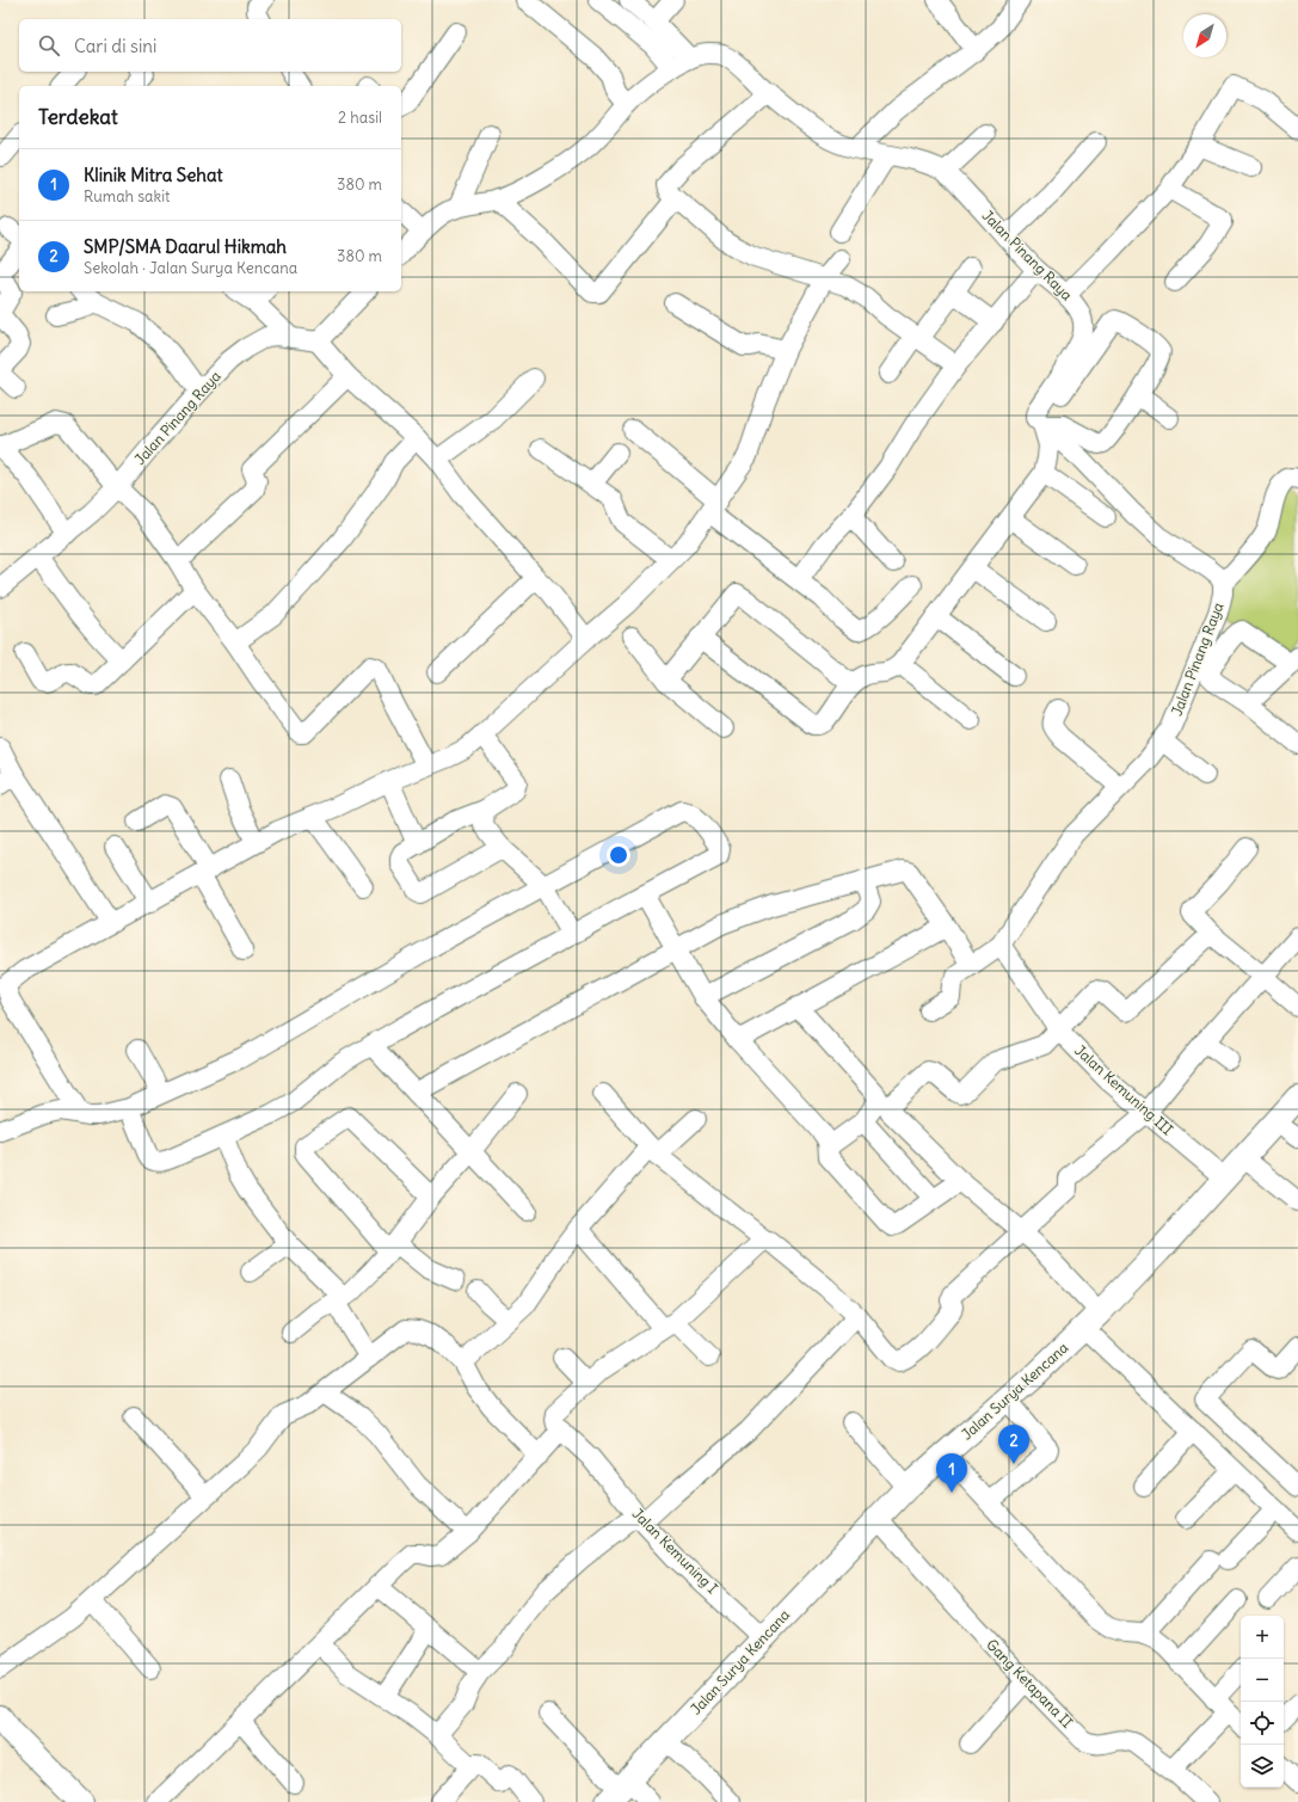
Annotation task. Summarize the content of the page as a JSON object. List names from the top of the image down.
{
  "streets": {
    "main road": ["Jalan Surya Kencana"],
    "street": [
      "Jalan Pinang Raya",
      "Jalan Kemuning III",
      "Jalan Kemuning I",
      "Gang Ketapana II"
    ]
  },
  "crossings": [
    ["Jalan Pinang Raya", "Jalan Kemuning III"],
    ["Jalan Kemuning III", "Jalan Surya Kencana"],
    ["Jalan Surya Kencana", "Jalan Kemuning I"],
    ["Jalan Surya Kencana", "Gang Ketapana II"]
  ],
  "north": "bottom left",
  "page": {
    "search": "Cari di sini",
    "heading": ["Terdekat", "2 hasil"],
    "list": [
      {
        "mark": "1",
        "name": "Klinik Mitra Sehat",
        "note": "Rumah sakit",
        "value": "380 m"
      },
      {
        "mark": "2",
        "name": "SMP/SMA Daarul Hikmah",
        "note": "Sekolah · Jalan Surya Kencana",
        "value": "380 m"
      }
    ],
    "pins": ["2", "1"],
    "map_buttons": ["+", "−"]
  }
}
